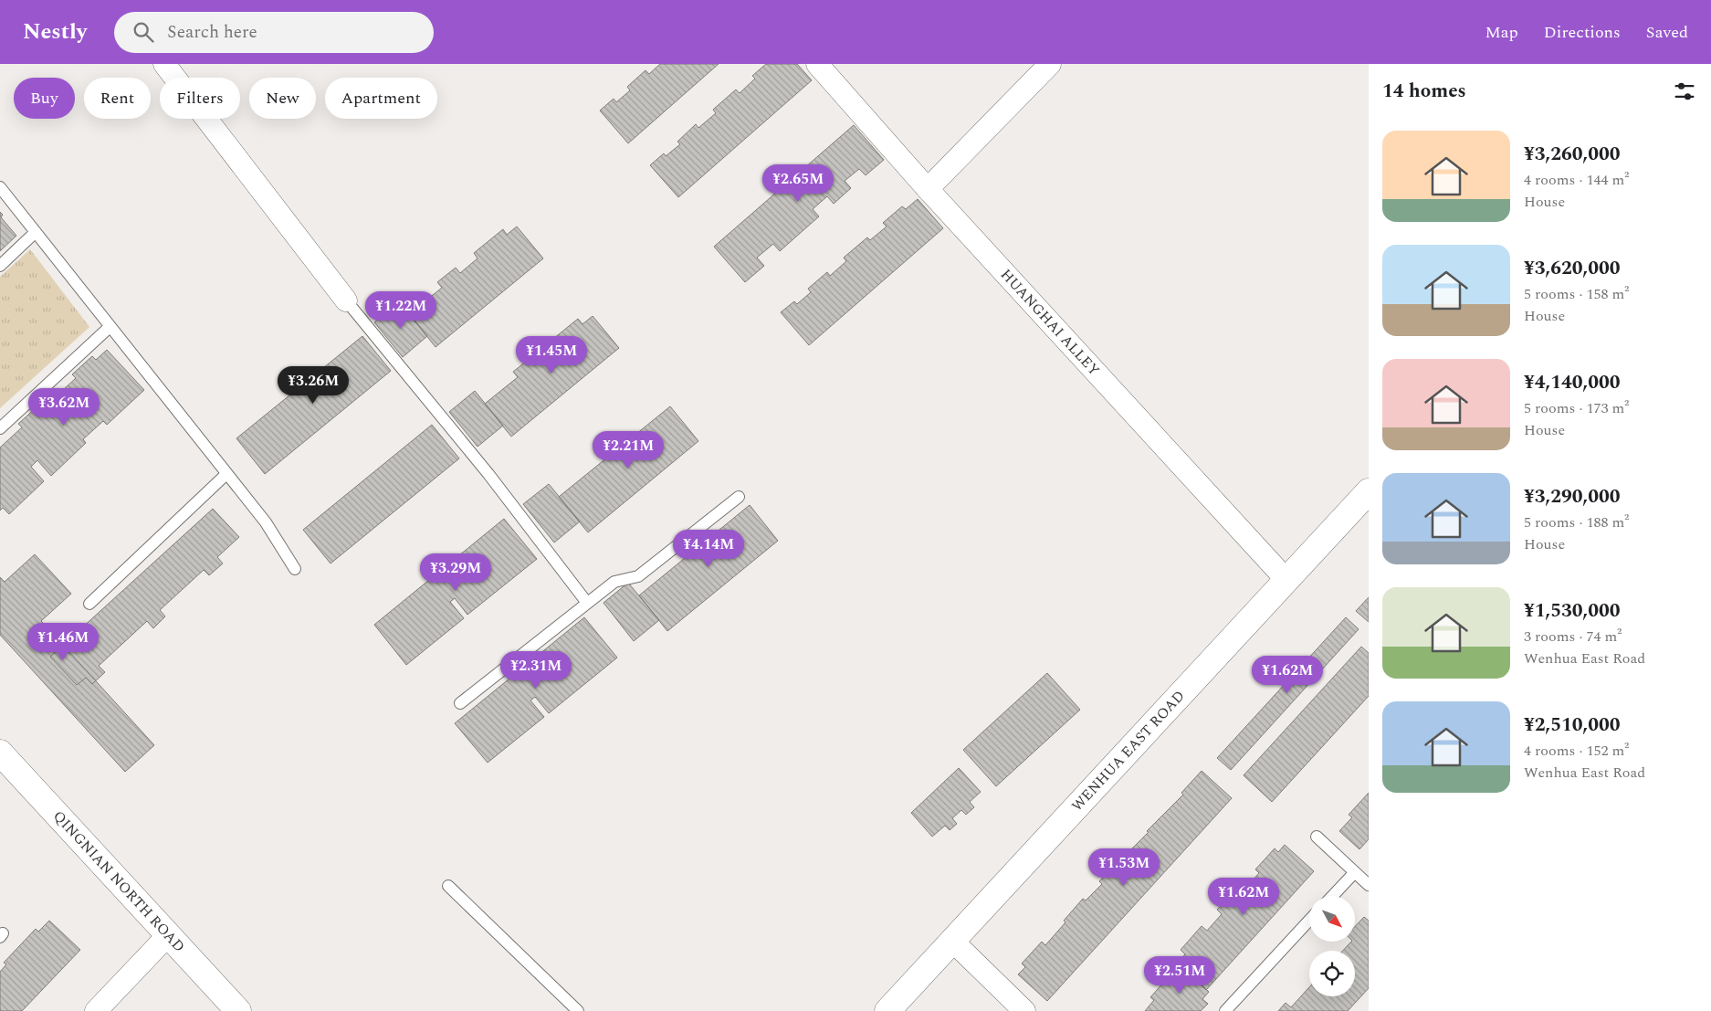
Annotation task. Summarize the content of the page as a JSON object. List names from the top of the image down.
{
  "streets": {
    "street": ["HUANGHAI ALLEY", "WENHUA EAST ROAD", "QINGNIAN NORTH ROAD"]
  },
  "crossings": [
    ["HUANGHAI ALLEY", "WENHUA EAST ROAD"]
  ],
  "north": "bottom right",
  "page": {
    "header": "Nestly",
    "search": "Search here",
    "nav": ["Map", "Directions", "Saved"],
    "heading": "14 homes",
    "chip": [
      "Buy",
      "Rent",
      "Filters",
      "New",
      "Apartment"
    ],
    "list": [
      {
        "name": "¥3,260,000",
        "note": "4 rooms · 144 m² · House"
      },
      {
        "name": "¥3,620,000",
        "note": "5 rooms · 158 m² · House"
      },
      {
        "name": "¥4,140,000",
        "note": "5 rooms · 173 m² · House"
      },
      {
        "name": "¥3,290,000",
        "note": "5 rooms · 188 m² · House"
      },
      {
        "name": "¥1,530,000",
        "note": "3 rooms · 74 m² · Wenhua East Road"
      },
      {
        "name": "¥2,510,000",
        "note": "4 rooms · 152 m² · Wenhua East Road"
      }
    ],
    "price": [
      "¥2.65M",
      "¥1.22M",
      "¥1.45M",
      "¥3.26M",
      "¥3.62M",
      "¥2.21M",
      "¥4.14M",
      "¥3.29M",
      "¥1.46M",
      "¥2.31M",
      "¥1.62M",
      "¥1.53M",
      "¥1.62M",
      "¥2.51M"
    ]
  }
}
